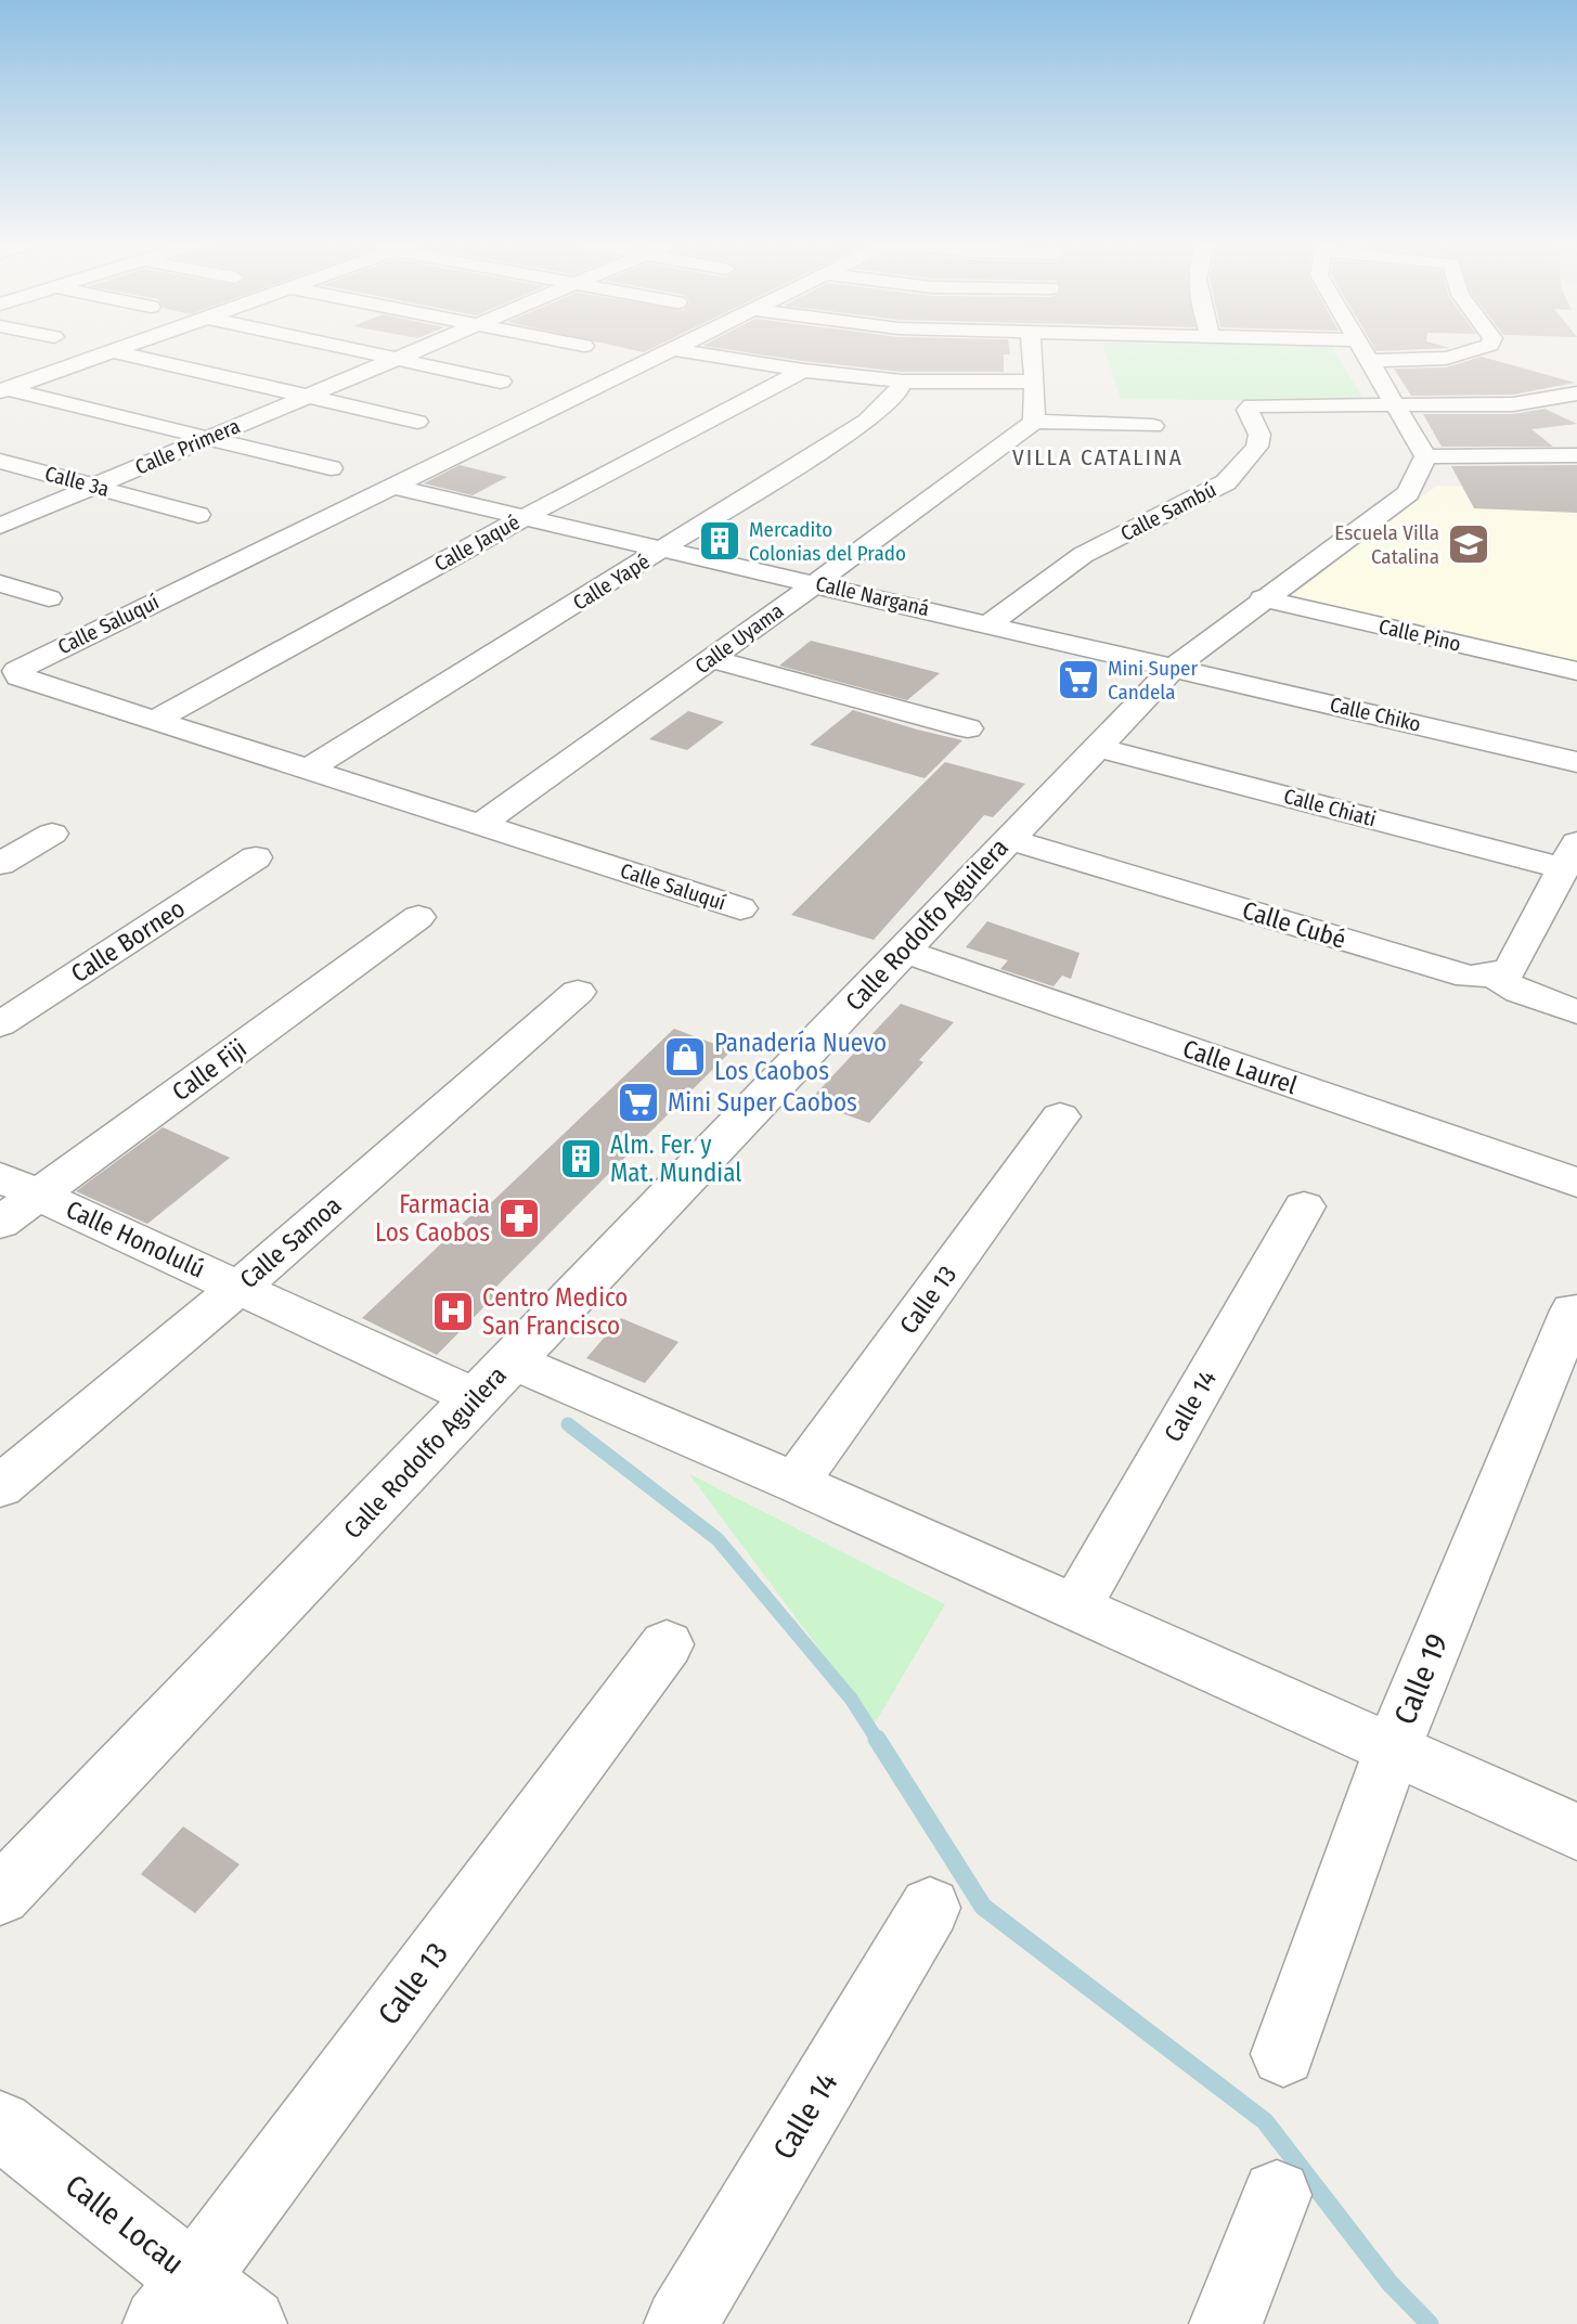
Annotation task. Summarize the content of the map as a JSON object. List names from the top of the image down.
{
  "streets": {
    "street": [
      "Calle Primera",
      "Calle 3a",
      "Calle Sambú",
      "Calle Jaqué",
      "Calle Yapé",
      "Calle Narganá",
      "Calle Saluquí",
      "Calle Pino",
      "Calle Uyama",
      "Calle Chiko",
      "Calle Chiati",
      "Calle Rodolfo Aguilera",
      "Calle Cubé",
      "Calle Borneo",
      "Calle Laurel",
      "Calle Fiji",
      "Calle Honolulú",
      "Calle Samoa",
      "Calle 13",
      "Calle 14",
      "Calle 19",
      "Calle Locau"
    ]
  },
  "crossings": [
    ["Calle Primera", "Calle 3a"],
    ["Calle Sambú", "Calle Narganá"],
    ["Calle Jaqué", "Calle Narganá"],
    ["Calle Jaqué", "Calle Saluquí"],
    ["Calle Yapé", "Calle Narganá"],
    ["Calle Yapé", "Calle Saluquí"],
    ["Calle Narganá", "Calle Saluquí"],
    ["Calle Narganá", "Calle Uyama"],
    ["Calle Narganá", "Calle Chiko"],
    ["Calle Narganá", "Calle Rodolfo Aguilera"],
    ["Calle Saluquí", "Calle Uyama"],
    ["Calle Pino", "Calle Rodolfo Aguilera"],
    ["Calle Chiko", "Calle Rodolfo Aguilera"],
    ["Calle Chiati", "Calle Rodolfo Aguilera"],
    ["Calle Rodolfo Aguilera", "Calle Cubé"],
    ["Calle Rodolfo Aguilera", "Calle Laurel"],
    ["Calle Rodolfo Aguilera", "Calle Honolulú"],
    ["Calle Fiji", "Calle Honolulú"],
    ["Calle Honolulú", "Calle Samoa"],
    ["Calle 13", "Calle Locau"]
  ],
  "districts": ["VILLA CATALINA"],
  "places": {
    "building": ["Mercadito Colonias del Prado", "Alm. Fer. y Mat. Mundial"],
    "school or university": ["Escuela Villa Catalina"],
    "supermarket": ["Mini Super Candela", "Mini Super Caobos"],
    "shop": ["Panadería Nuevo Los Caobos"],
    "pharmacy": ["Farmacia Los Caobos"],
    "hospital": ["Centro Medico San Francisco"]
  }
}
